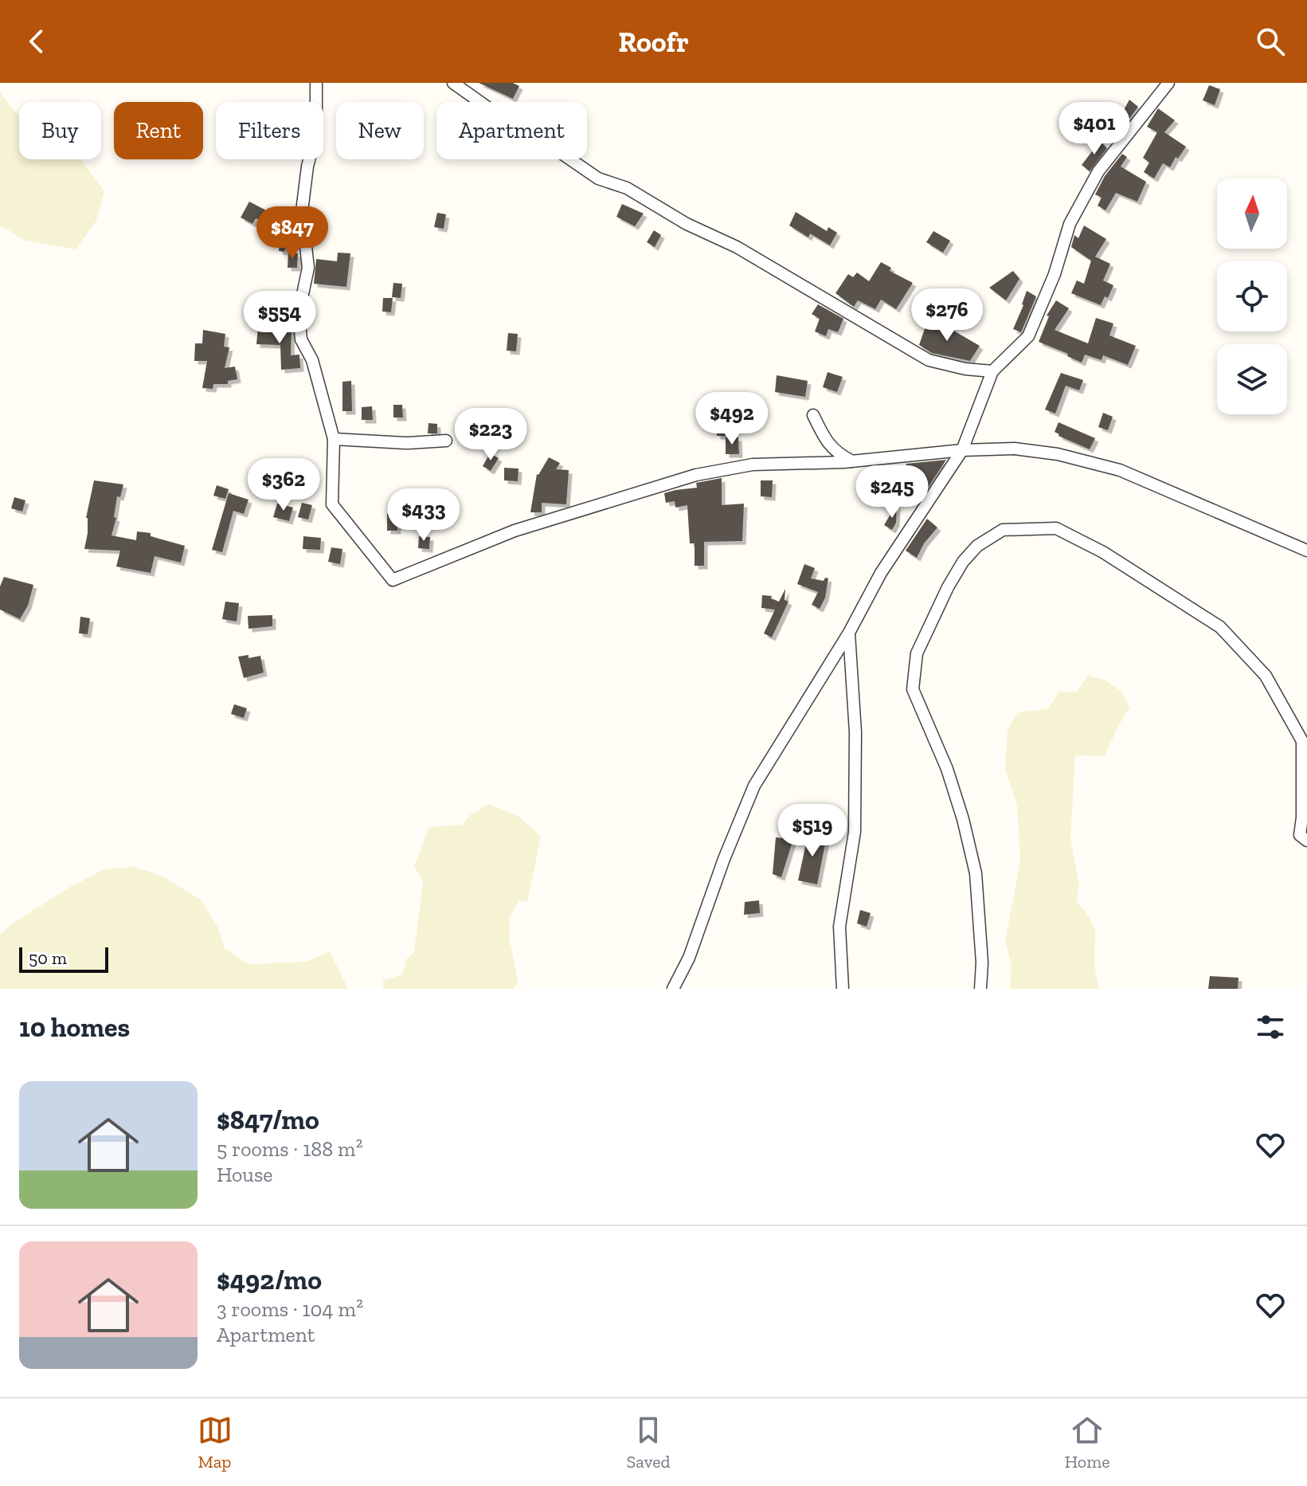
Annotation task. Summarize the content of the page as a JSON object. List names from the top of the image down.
{
  "scale_bar": "50 m",
  "north": "top",
  "page": {
    "header": "Roofr",
    "price": [
      "$401",
      "$847",
      "$276",
      "$554",
      "$492",
      "$223",
      "$362",
      "$245",
      "$433",
      "$519"
    ],
    "chip": [
      "Buy",
      "Rent",
      "Filters",
      "New",
      "Apartment"
    ],
    "scale": "50 m",
    "heading": "10 homes",
    "list": [
      {
        "name": "$847/mo",
        "note": "5 rooms · 188 m² · House"
      },
      {
        "name": "$492/mo",
        "note": "3 rooms · 104 m² · Apartment"
      }
    ],
    "tabs": ["Map", "Saved", "Home"]
  }
}
